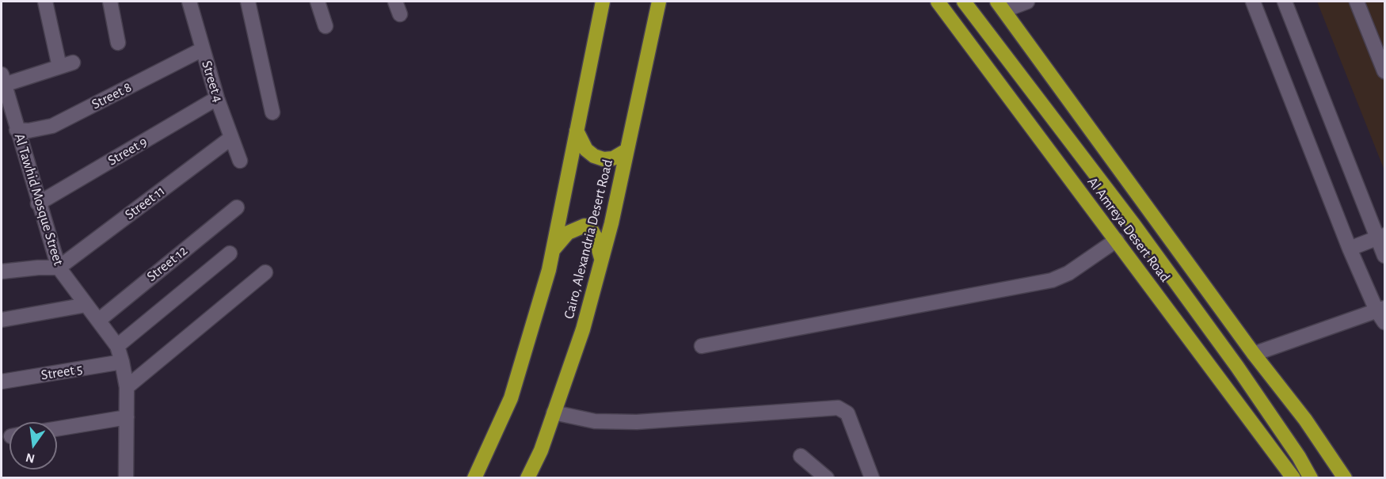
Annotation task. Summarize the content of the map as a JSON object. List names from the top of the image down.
{
  "streets": {
    "highway": ["Al Amreya Desert Road", "Cairo, Alexandria Desert Road"],
    "street": [
      "Street 4",
      "Street 8",
      "Street 9",
      "Al Tawhid Mosque Street",
      "Street 11",
      "Street 12",
      "Street 5"
    ]
  },
  "crossings": [
    ["Street 4", "Street 8"],
    ["Street 4", "Street 9"],
    ["Street 4", "Street 11"],
    ["Street 8", "Al Tawhid Mosque Street"],
    ["Street 9", "Al Tawhid Mosque Street"],
    ["Al Tawhid Mosque Street", "Street 11"],
    ["Al Tawhid Mosque Street", "Street 12"],
    ["Al Tawhid Mosque Street", "Street 5"]
  ],
  "north": "bottom"
}
